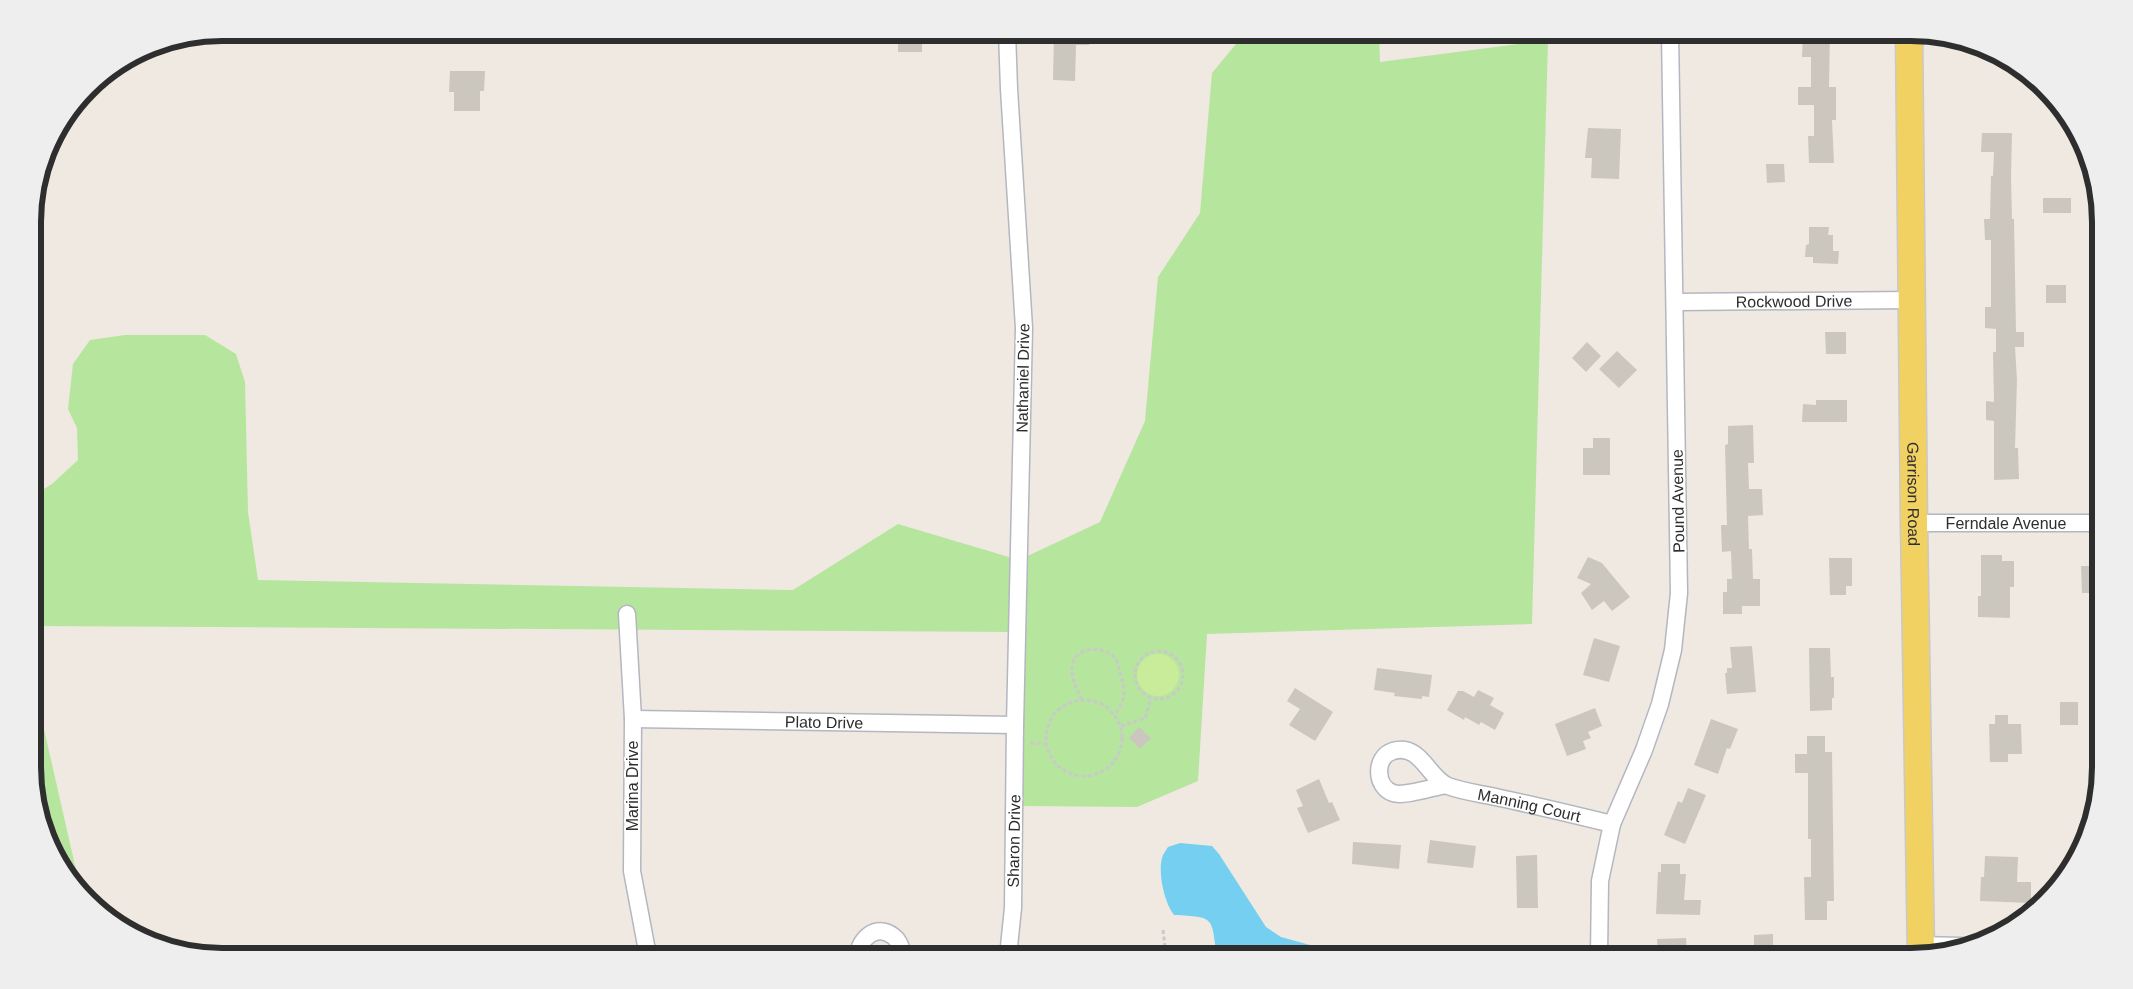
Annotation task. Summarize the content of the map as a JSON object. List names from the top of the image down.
{
  "streets": {
    "main road": ["Garrison Road"],
    "street": [
      "Rockwood Drive",
      "Nathaniel Drive",
      "Pound Avenue",
      "Ferndale Avenue",
      "Plato Drive",
      "Marina Drive",
      "Manning Court",
      "Sharon Drive"
    ]
  },
  "crossings": [
    ["Rockwood Drive", "Garrison Road"],
    ["Rockwood Drive", "Pound Avenue"],
    ["Nathaniel Drive", "Plato Drive"],
    ["Nathaniel Drive", "Sharon Drive"],
    ["Garrison Road", "Ferndale Avenue"],
    ["Pound Avenue", "Manning Court"],
    ["Plato Drive", "Marina Drive"],
    ["Plato Drive", "Sharon Drive"]
  ]
}
